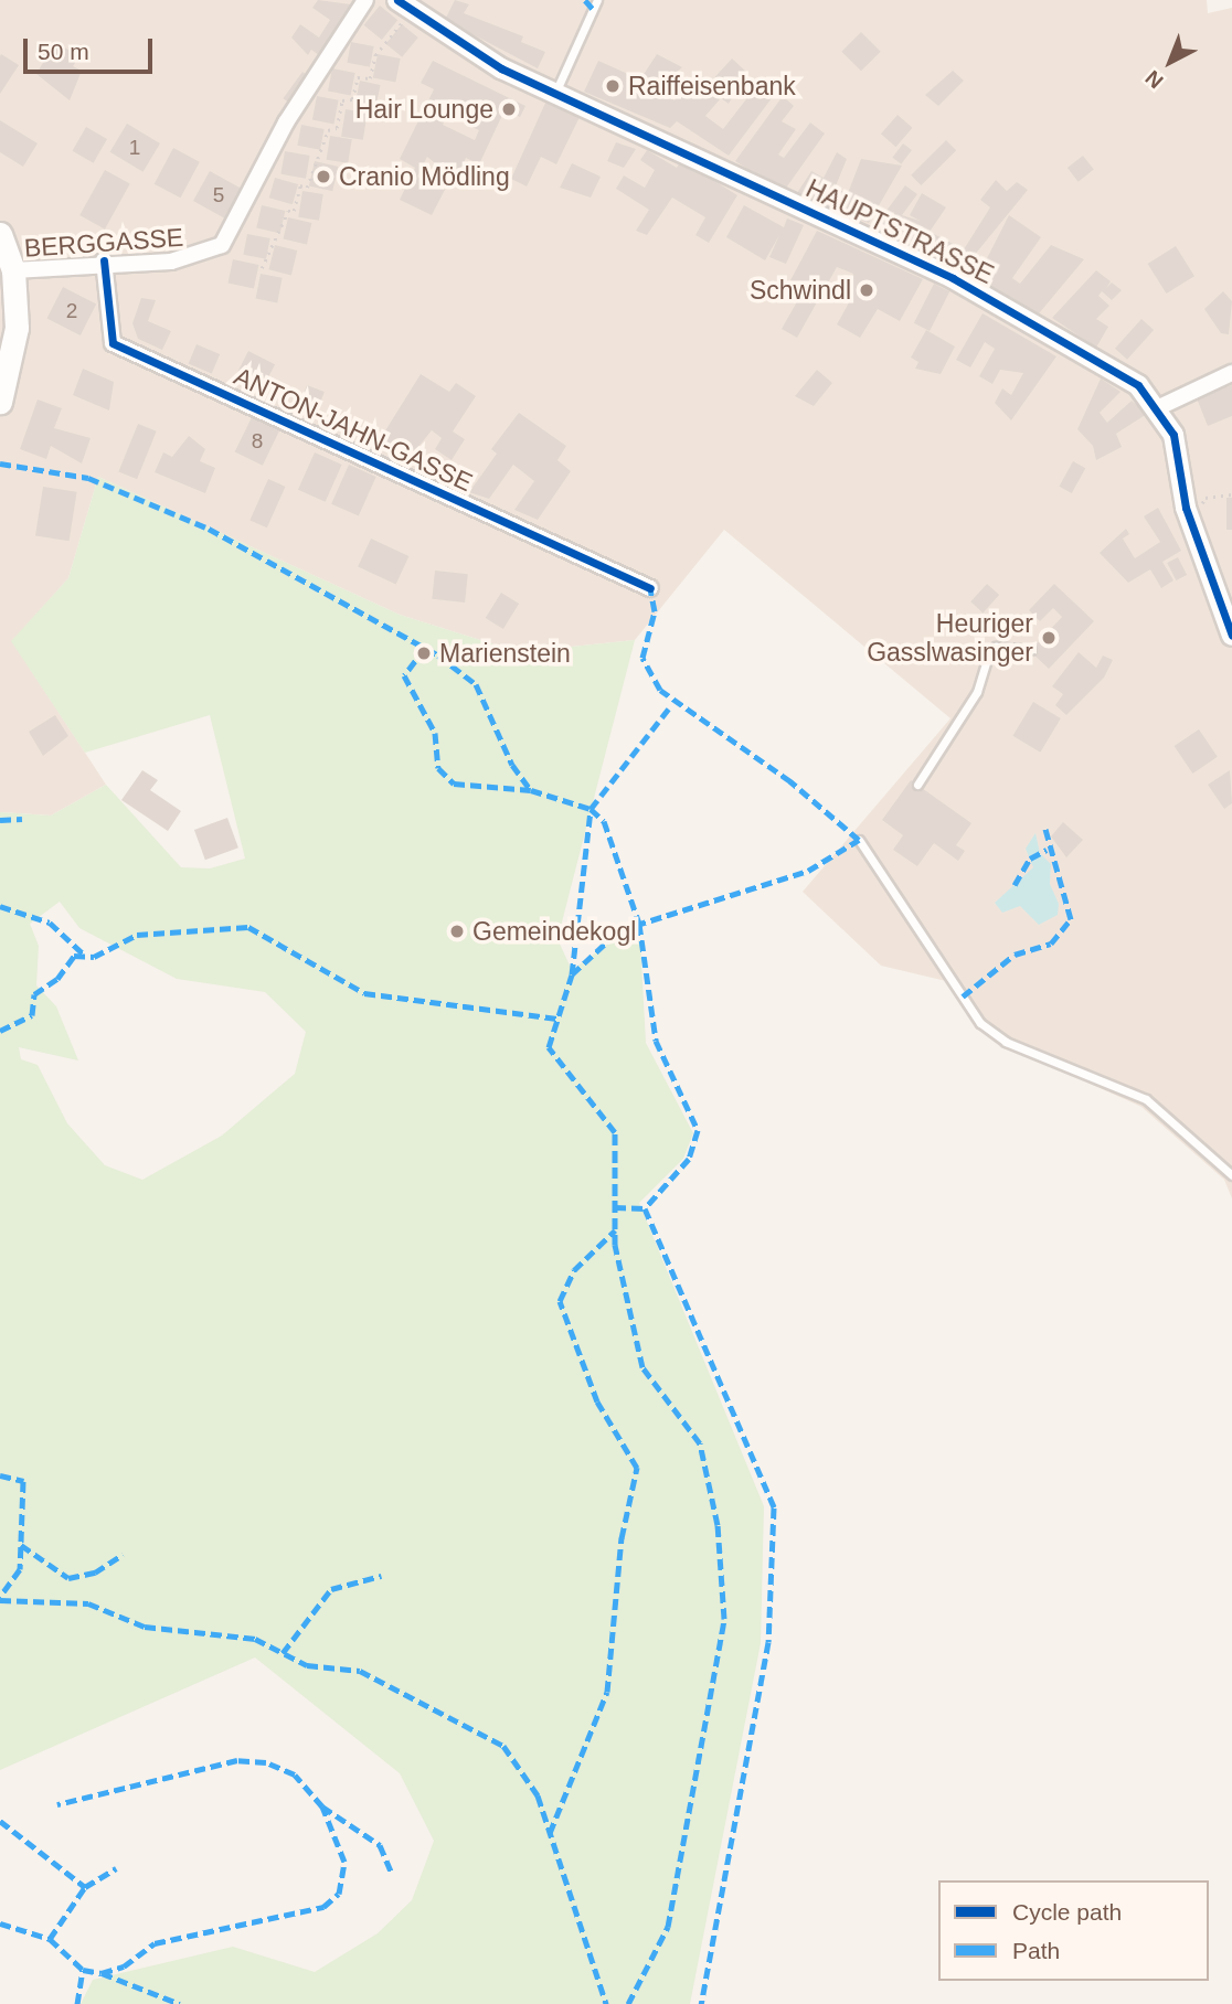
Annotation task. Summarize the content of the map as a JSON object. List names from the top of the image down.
{
  "streets": {
    "street": ["HAUPTSTRASSE", "BERGGASSE", "ANTON-JAHN-GASSE"]
  },
  "crossings": [
    ["BERGGASSE", "ANTON-JAHN-GASSE"]
  ],
  "places": [
    "Raiffeisenbank",
    "Hair Lounge",
    "Cranio Mödling",
    "Schwindl",
    "Heuriger Gasslwasinger",
    "Marienstein",
    "Gemeindekogl"
  ],
  "house_numbers": [
    "1",
    "5",
    "2",
    "8"
  ],
  "legend": ["Cycle path", "Path"],
  "scale_bar": "50 m",
  "north": "bottom left"
}
